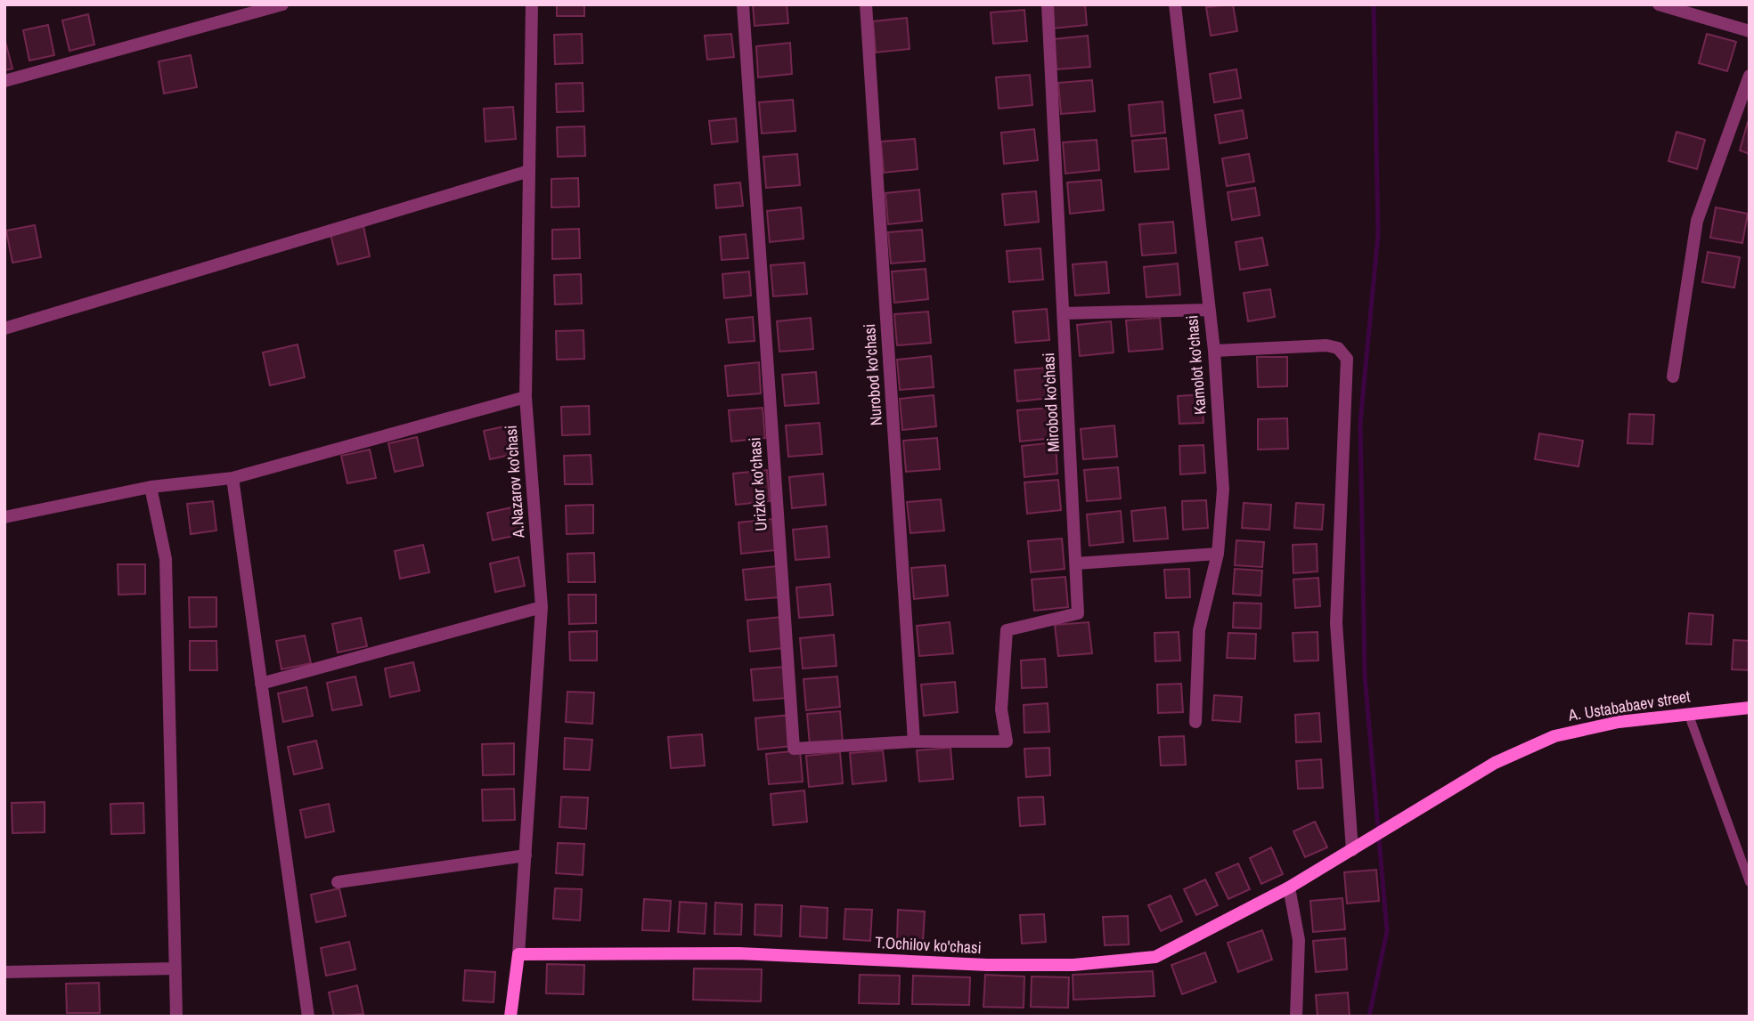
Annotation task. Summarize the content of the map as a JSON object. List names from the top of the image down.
{
  "streets": {
    "main road": ["A. Ustababaev street", "T.Ochilov ko'chasi"],
    "street": [
      "Kamolot ko'chasi",
      "Nurobod ko'chasi",
      "Mirobod ko'chasi",
      "A.Nazarov ko'chasi",
      "Urizkor ko'chasi"
    ]
  },
  "crossings": [
    ["Nurobod ko'chasi", "Urizkor ko'chasi"],
    ["Mirobod ko'chasi", "Urizkor ko'chasi"],
    ["A.Nazarov ko'chasi", "T.Ochilov ko'chasi"],
    ["A. Ustababaev street", "T.Ochilov ko'chasi"]
  ]
}
